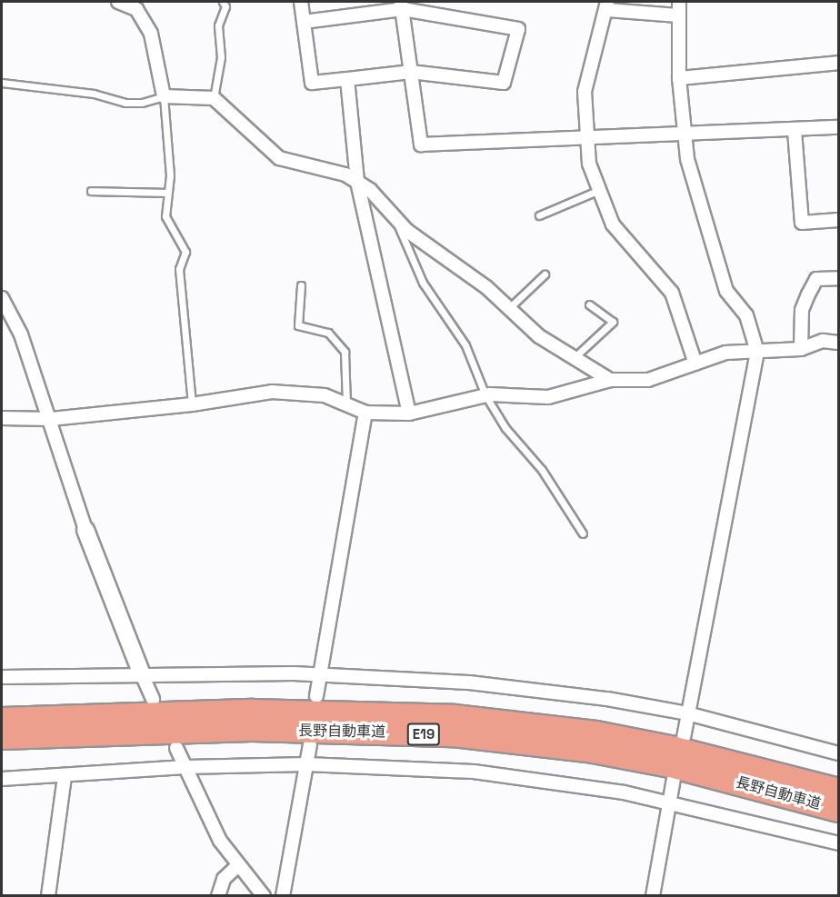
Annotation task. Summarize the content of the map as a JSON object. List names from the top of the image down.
{
  "streets": {
    "highway": ["長野自動車道", "E19"]
  }
}
